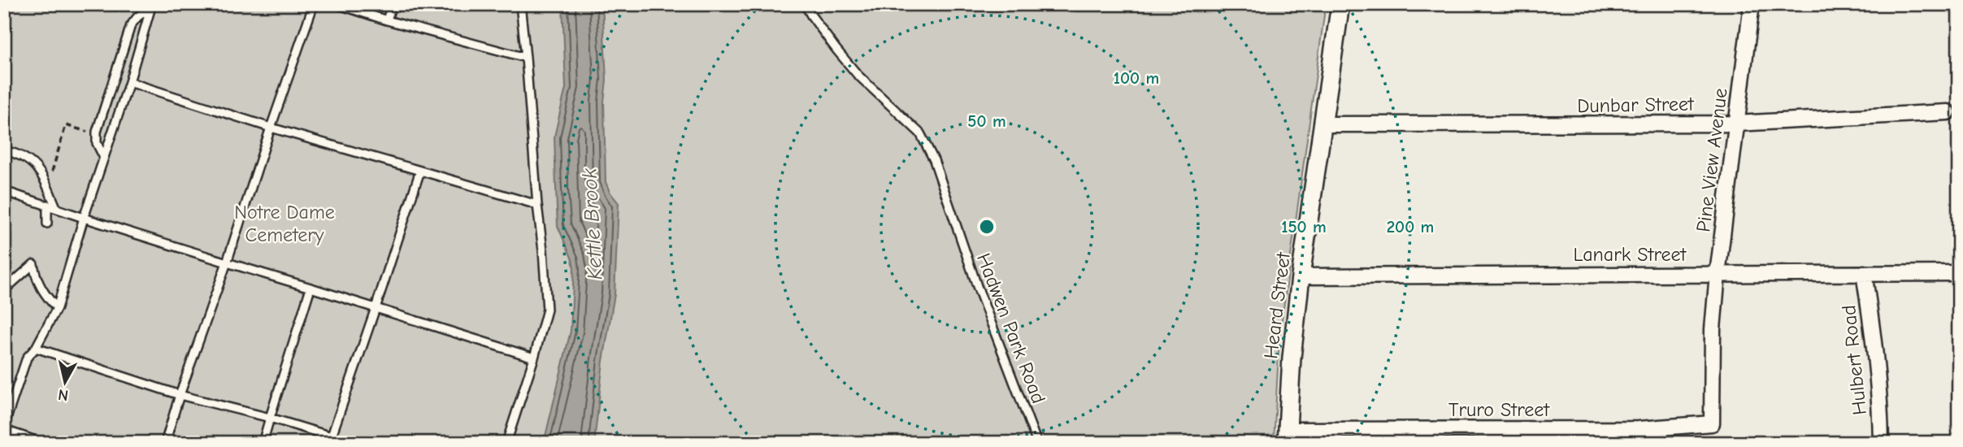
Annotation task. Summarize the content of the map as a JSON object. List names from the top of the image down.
{
  "streets": {
    "street": [
      "Dunbar Street",
      "Pine View Avenue",
      "Lanark Street",
      "Heard Street",
      "Hulbert Road",
      "Truro Street"
    ],
    "lane": ["Hadwen Park Road"]
  },
  "crossings": [
    ["Dunbar Street", "Pine View Avenue"],
    ["Dunbar Street", "Heard Street"],
    ["Pine View Avenue", "Lanark Street"],
    ["Pine View Avenue", "Truro Street"],
    ["Lanark Street", "Heard Street"],
    ["Lanark Street", "Hulbert Road"],
    ["Heard Street", "Truro Street"]
  ],
  "water": ["Kettle Brook"],
  "parks": ["Notre Dame Cemetery"],
  "north": "bottom",
  "rings": [
    "100 m",
    "50 m",
    "150 m",
    "200 m"
  ]
}
